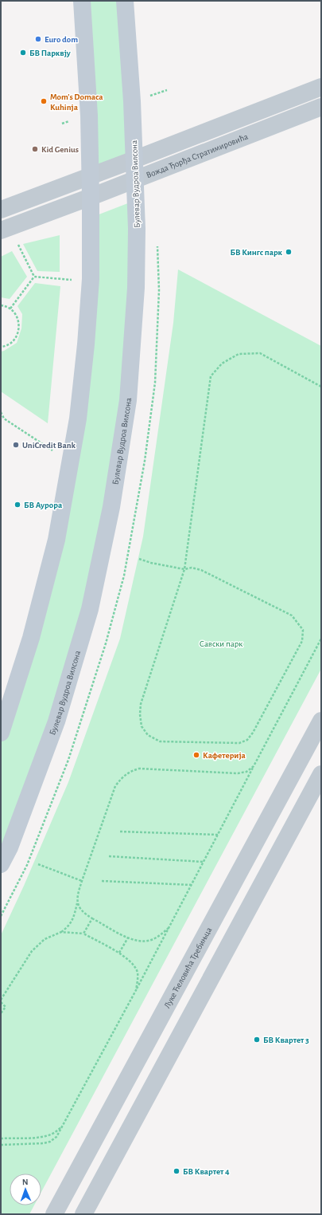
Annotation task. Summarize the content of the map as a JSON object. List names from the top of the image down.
{
  "streets": {
    "main road": ["Булевар Вудроа Вилсона"],
    "street": ["Вожда Ђорђа Стратимировића", "Луке Ћеловића Требињца"]
  },
  "crossings": [
    ["Вожда Ђорђа Стратимировића", "Булевар Вудроа Вилсона"]
  ],
  "parks": ["Савски парк"],
  "places": [
    "Euro dom",
    "БВ Парквју",
    "Mom's Domaca Kuhinja",
    "Kid Genius",
    "БВ Кингс парк",
    "UniCredit Bank",
    "БВ Аурора",
    "Кафетерија",
    "БВ Квартет 3",
    "БВ Квартет 4"
  ],
  "north": "top"
}
